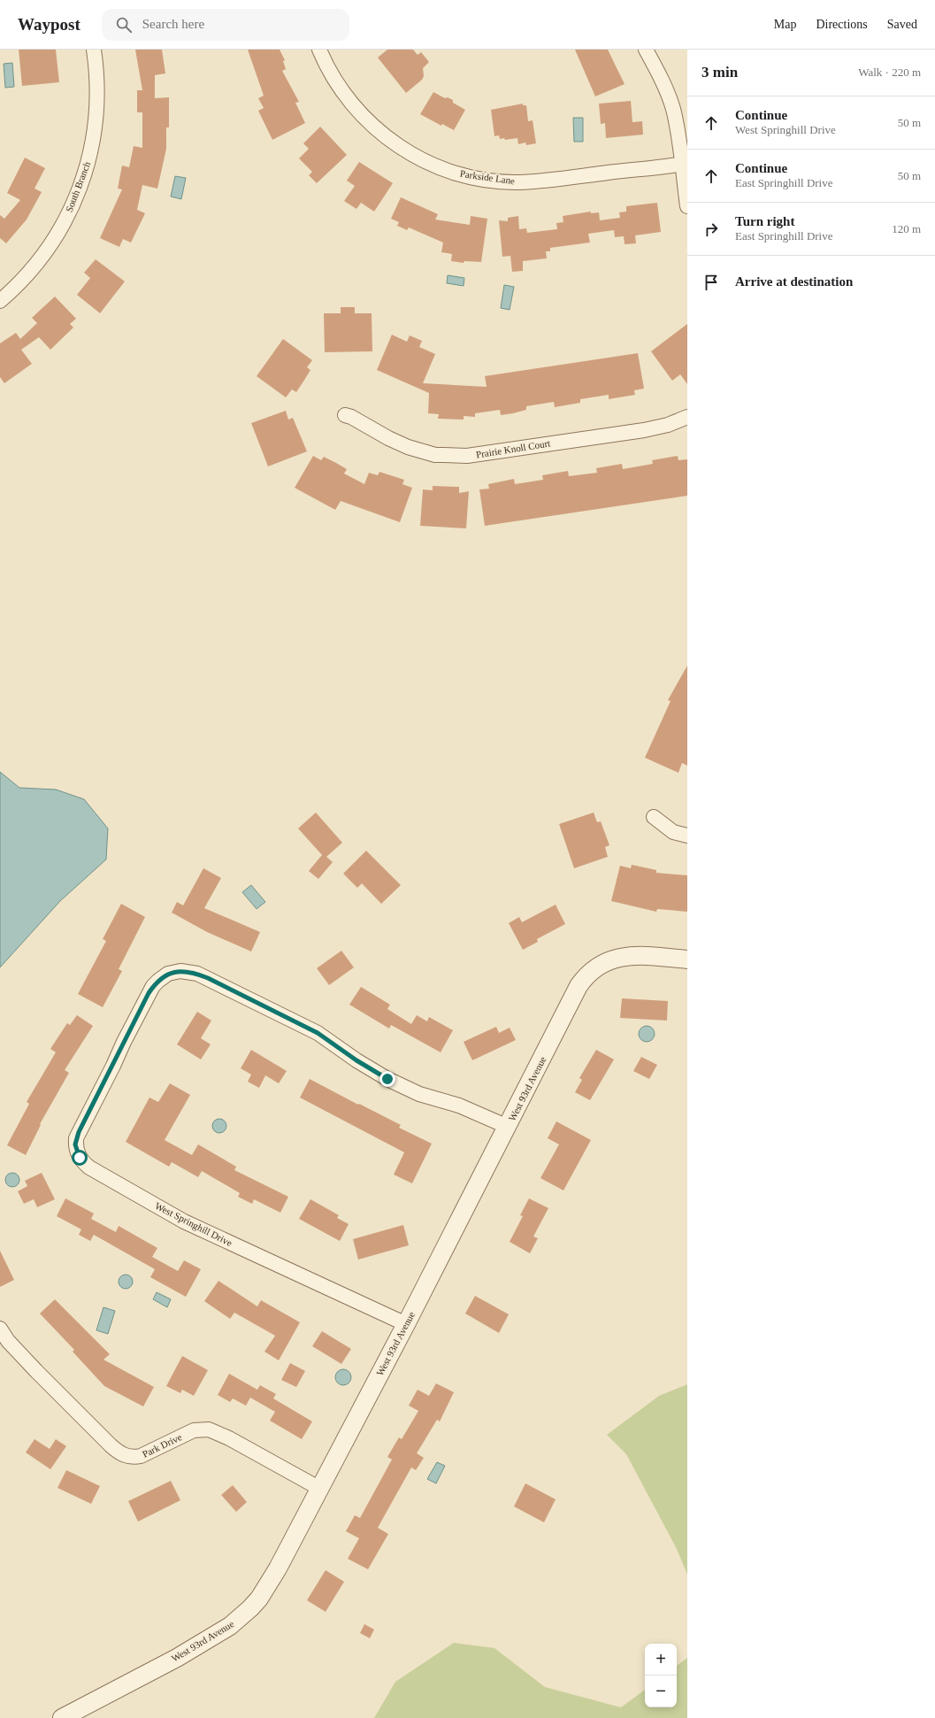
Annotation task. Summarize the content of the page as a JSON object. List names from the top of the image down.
{
  "streets": {
    "street": [
      "Parkside Lane",
      "South Branch",
      "Prairie Knoll Court",
      "West 93rd Avenue",
      "West Springhill Drive",
      "Park Drive"
    ]
  },
  "crossings": [
    ["West 93rd Avenue", "West Springhill Drive"],
    ["West 93rd Avenue", "Park Drive"]
  ],
  "page": {
    "header": "Waypost",
    "search": "Search here",
    "nav": ["Map", "Directions", "Saved"],
    "heading": ["3 min", "Walk · 220 m"],
    "list": [
      ["Continue", "West Springhill Drive", "50 m"],
      ["Continue", "East Springhill Drive", "50 m"],
      ["Turn right", "East Springhill Drive", "120 m"],
      "Arrive at destination"
    ],
    "map_buttons": ["+", "−"]
  }
}
